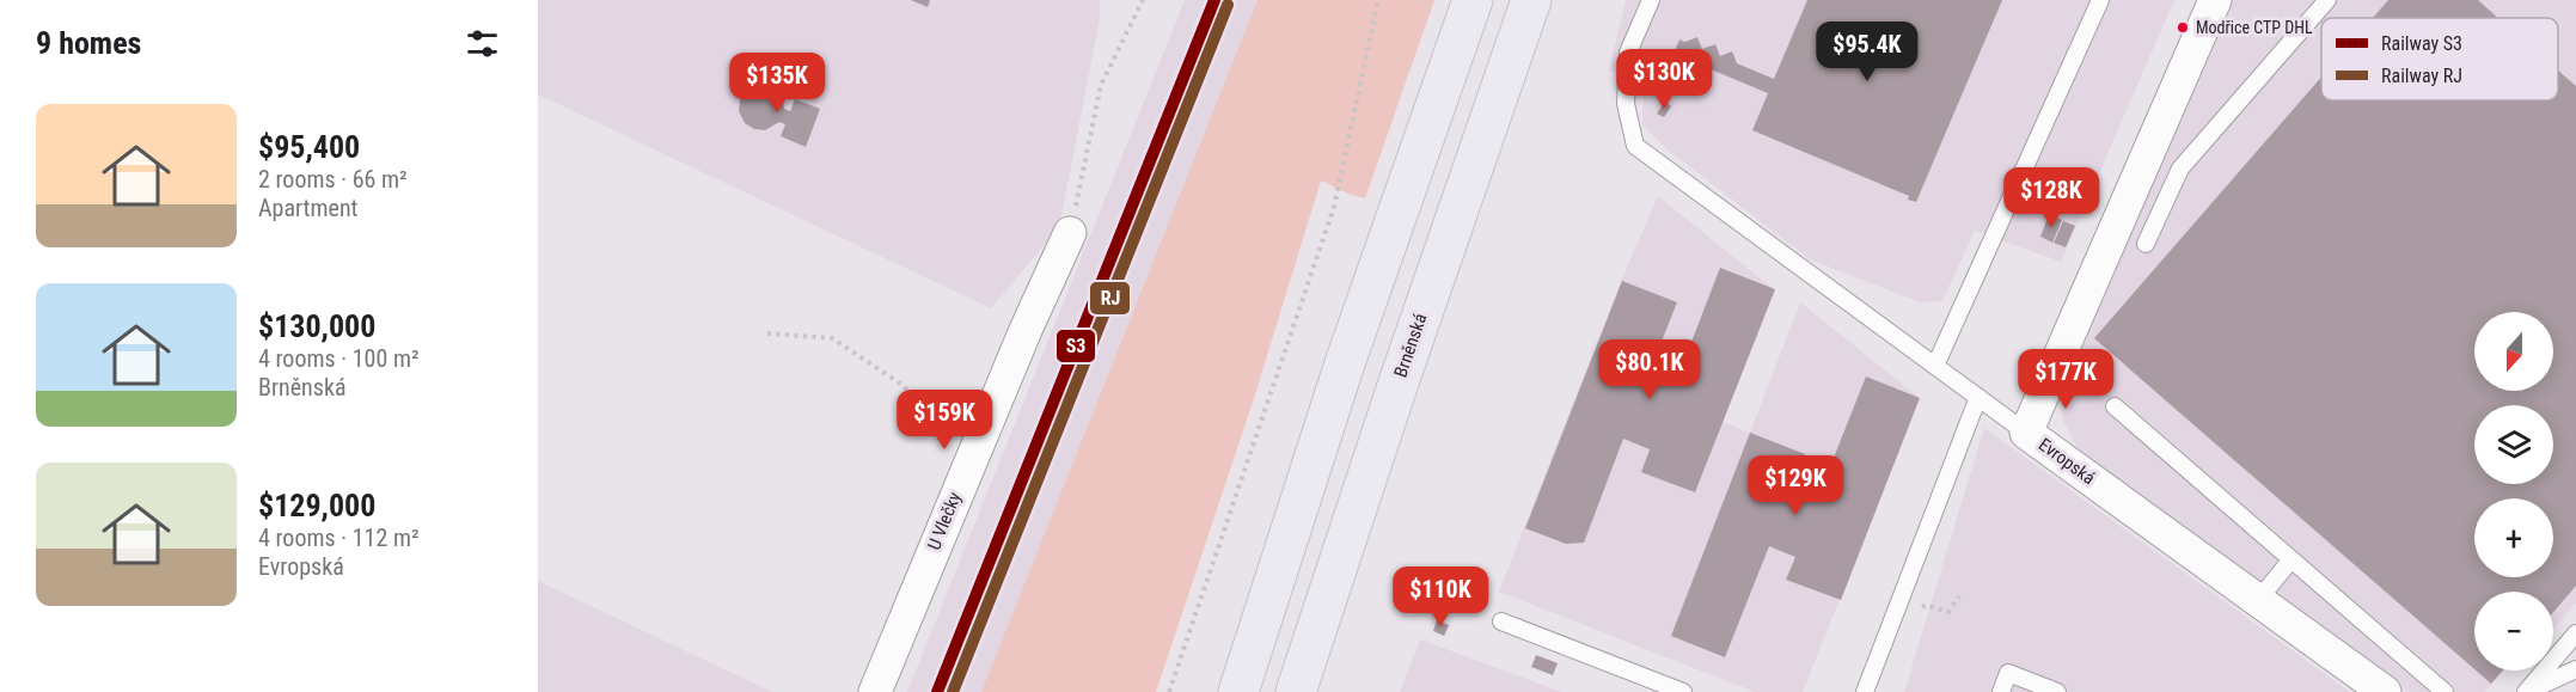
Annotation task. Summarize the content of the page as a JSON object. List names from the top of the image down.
{
  "streets": {
    "highway": ["Brněnská"],
    "street": ["Evropská", "U Vlečky"]
  },
  "places": ["Modřice CTP DHL"],
  "lines": ["rail line S3", "rail line RJ"],
  "legend": ["Railway S3", "Railway RJ"],
  "north": "bottom",
  "page": {
    "heading": "9 homes",
    "price": [
      "$95.4K",
      "$130K",
      "$135K",
      "$128K",
      "$80.1K",
      "$177K",
      "$159K",
      "$129K",
      "$110K"
    ],
    "list": [
      {
        "name": "$95,400",
        "note": "2 rooms · 66 m² · Apartment"
      },
      {
        "name": "$130,000",
        "note": "4 rooms · 100 m² · Brněnská"
      },
      {
        "name": "$129,000",
        "note": "4 rooms · 112 m² · Evropská"
      }
    ],
    "map_buttons": ["+", "−"]
  }
}
